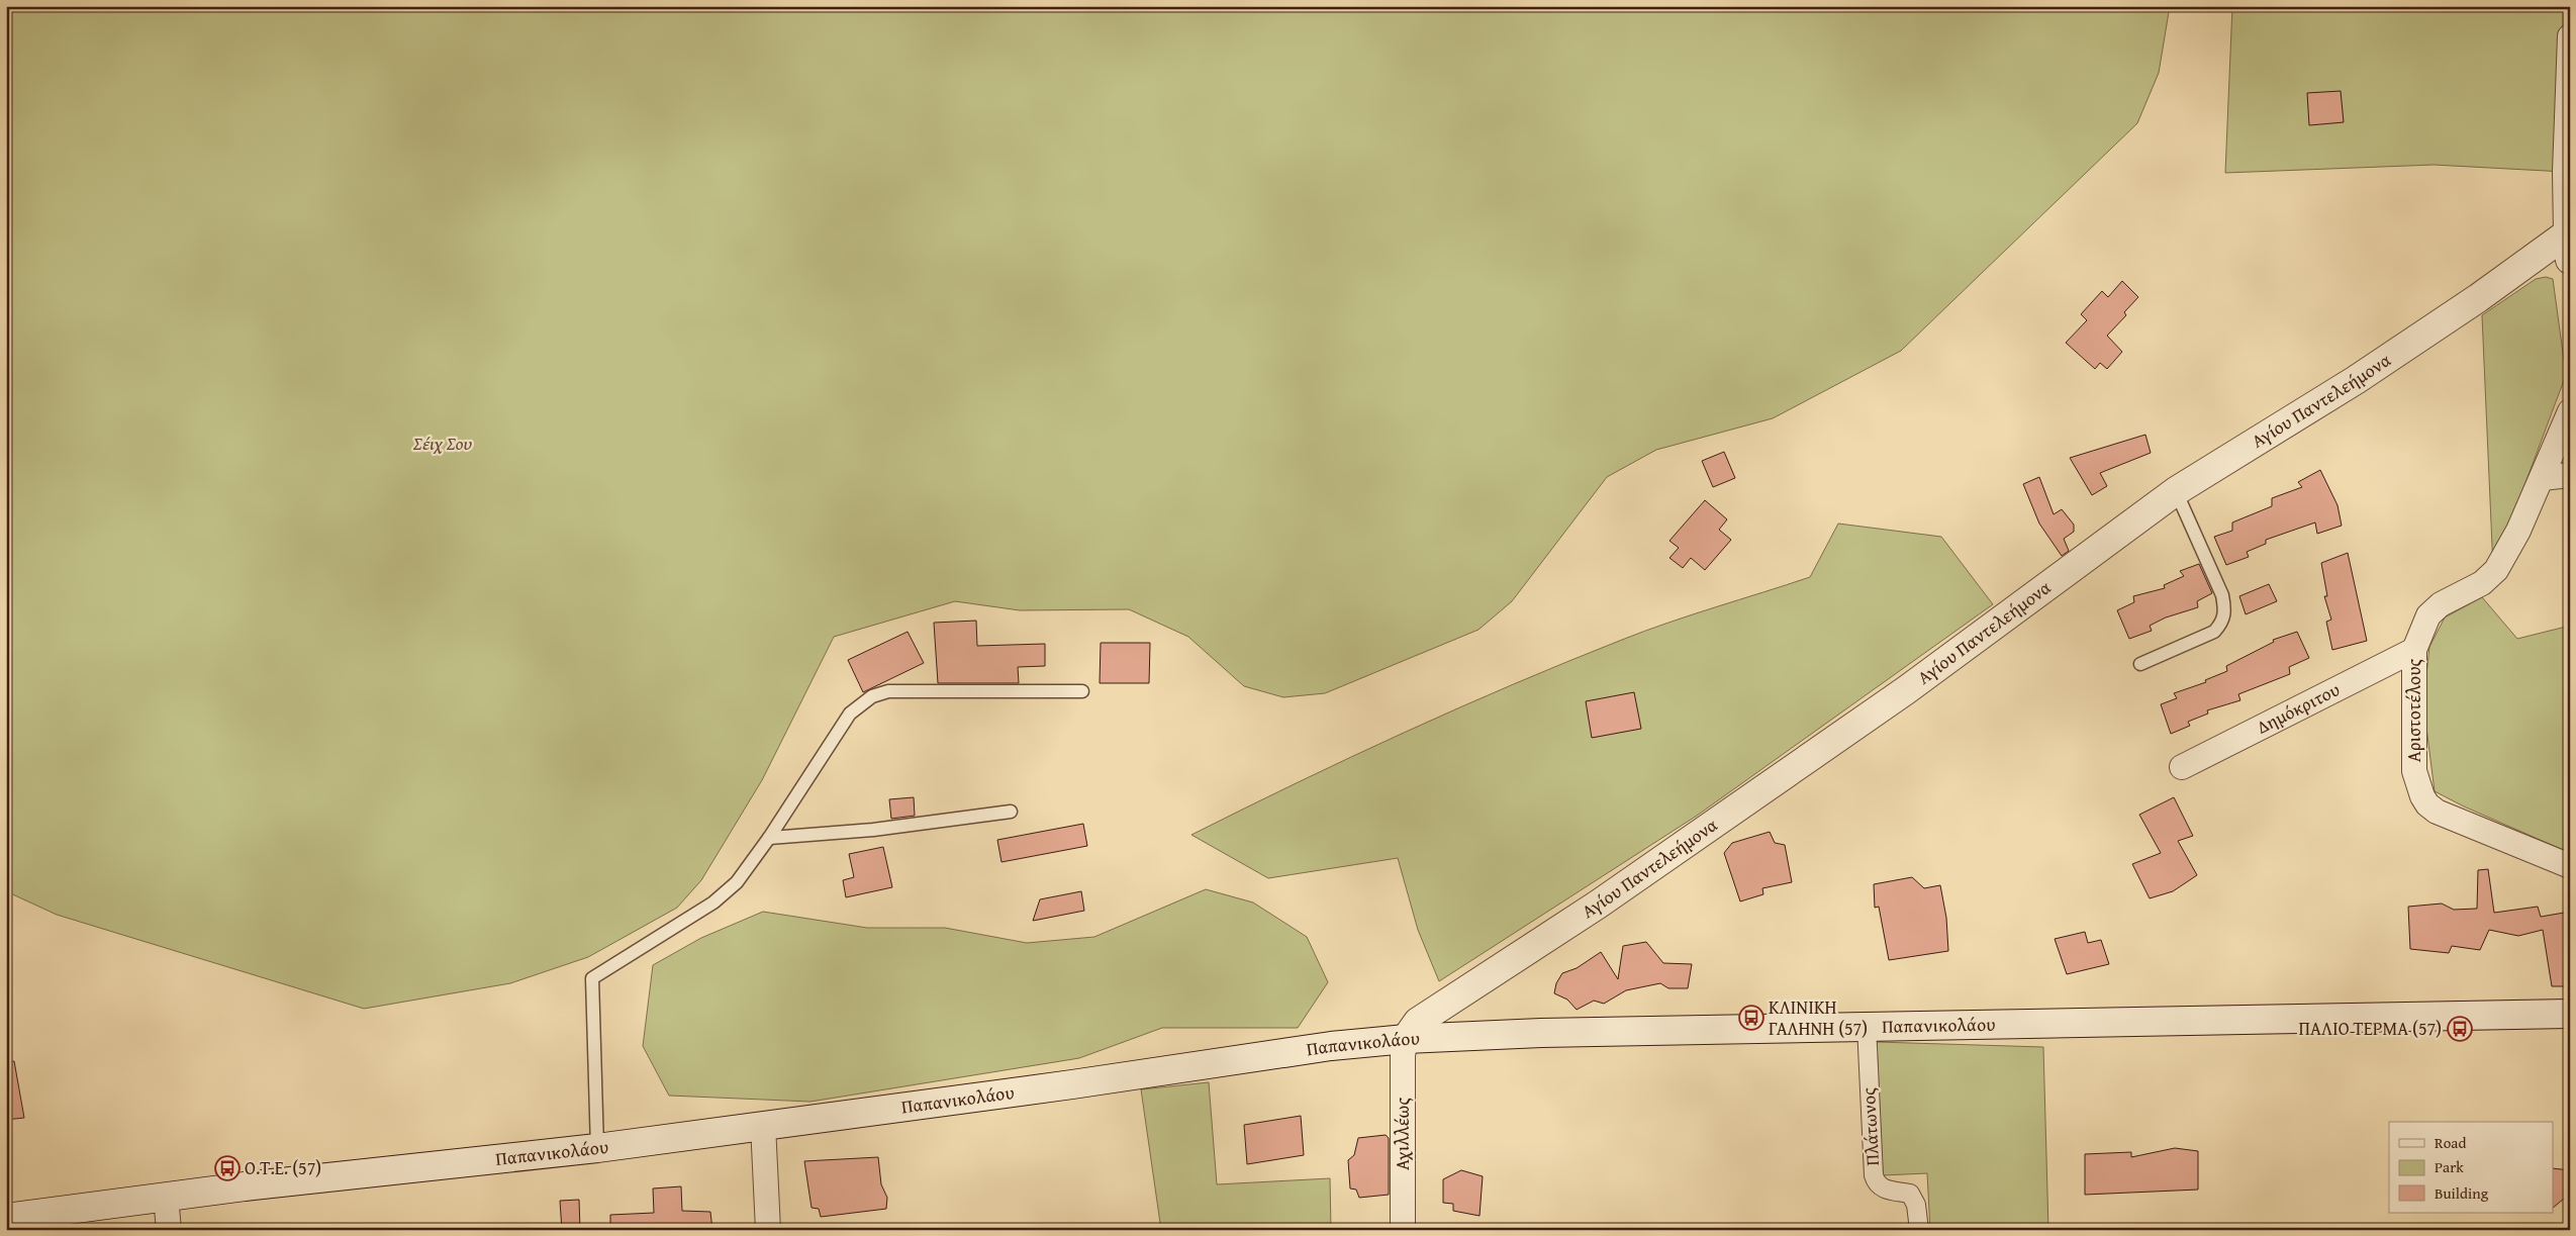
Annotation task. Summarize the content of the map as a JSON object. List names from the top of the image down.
{
  "streets": {
    "main road": ["Αγίου Παντελεήμονα", "Παπανικολάου"],
    "street": [
      "Δημόκριτου",
      "Αριστοτέλους",
      "Πλάτωνος",
      "Αχιλλέως"
    ]
  },
  "crossings": [
    ["Αγίου Παντελεήμονα", "Παπανικολάου"],
    ["Αγίου Παντελεήμονα", "Αχιλλέως"],
    ["Δημόκριτου", "Αριστοτέλους"],
    ["Παπανικολάου", "Πλάτωνος"],
    ["Παπανικολάου", "Αχιλλέως"]
  ],
  "parks": ["Σέιχ Σου"],
  "places": {
    "bus stop": ["ΚΛΙΝΙΚΗ ΓΑΛΗΝΗ (57)", "ΠΑΛΙΟ ΤΕΡΜΑ (57)", "Ο.Τ.Ε. (57)"]
  },
  "legend": ["Road", "Park", "Building"]
}
